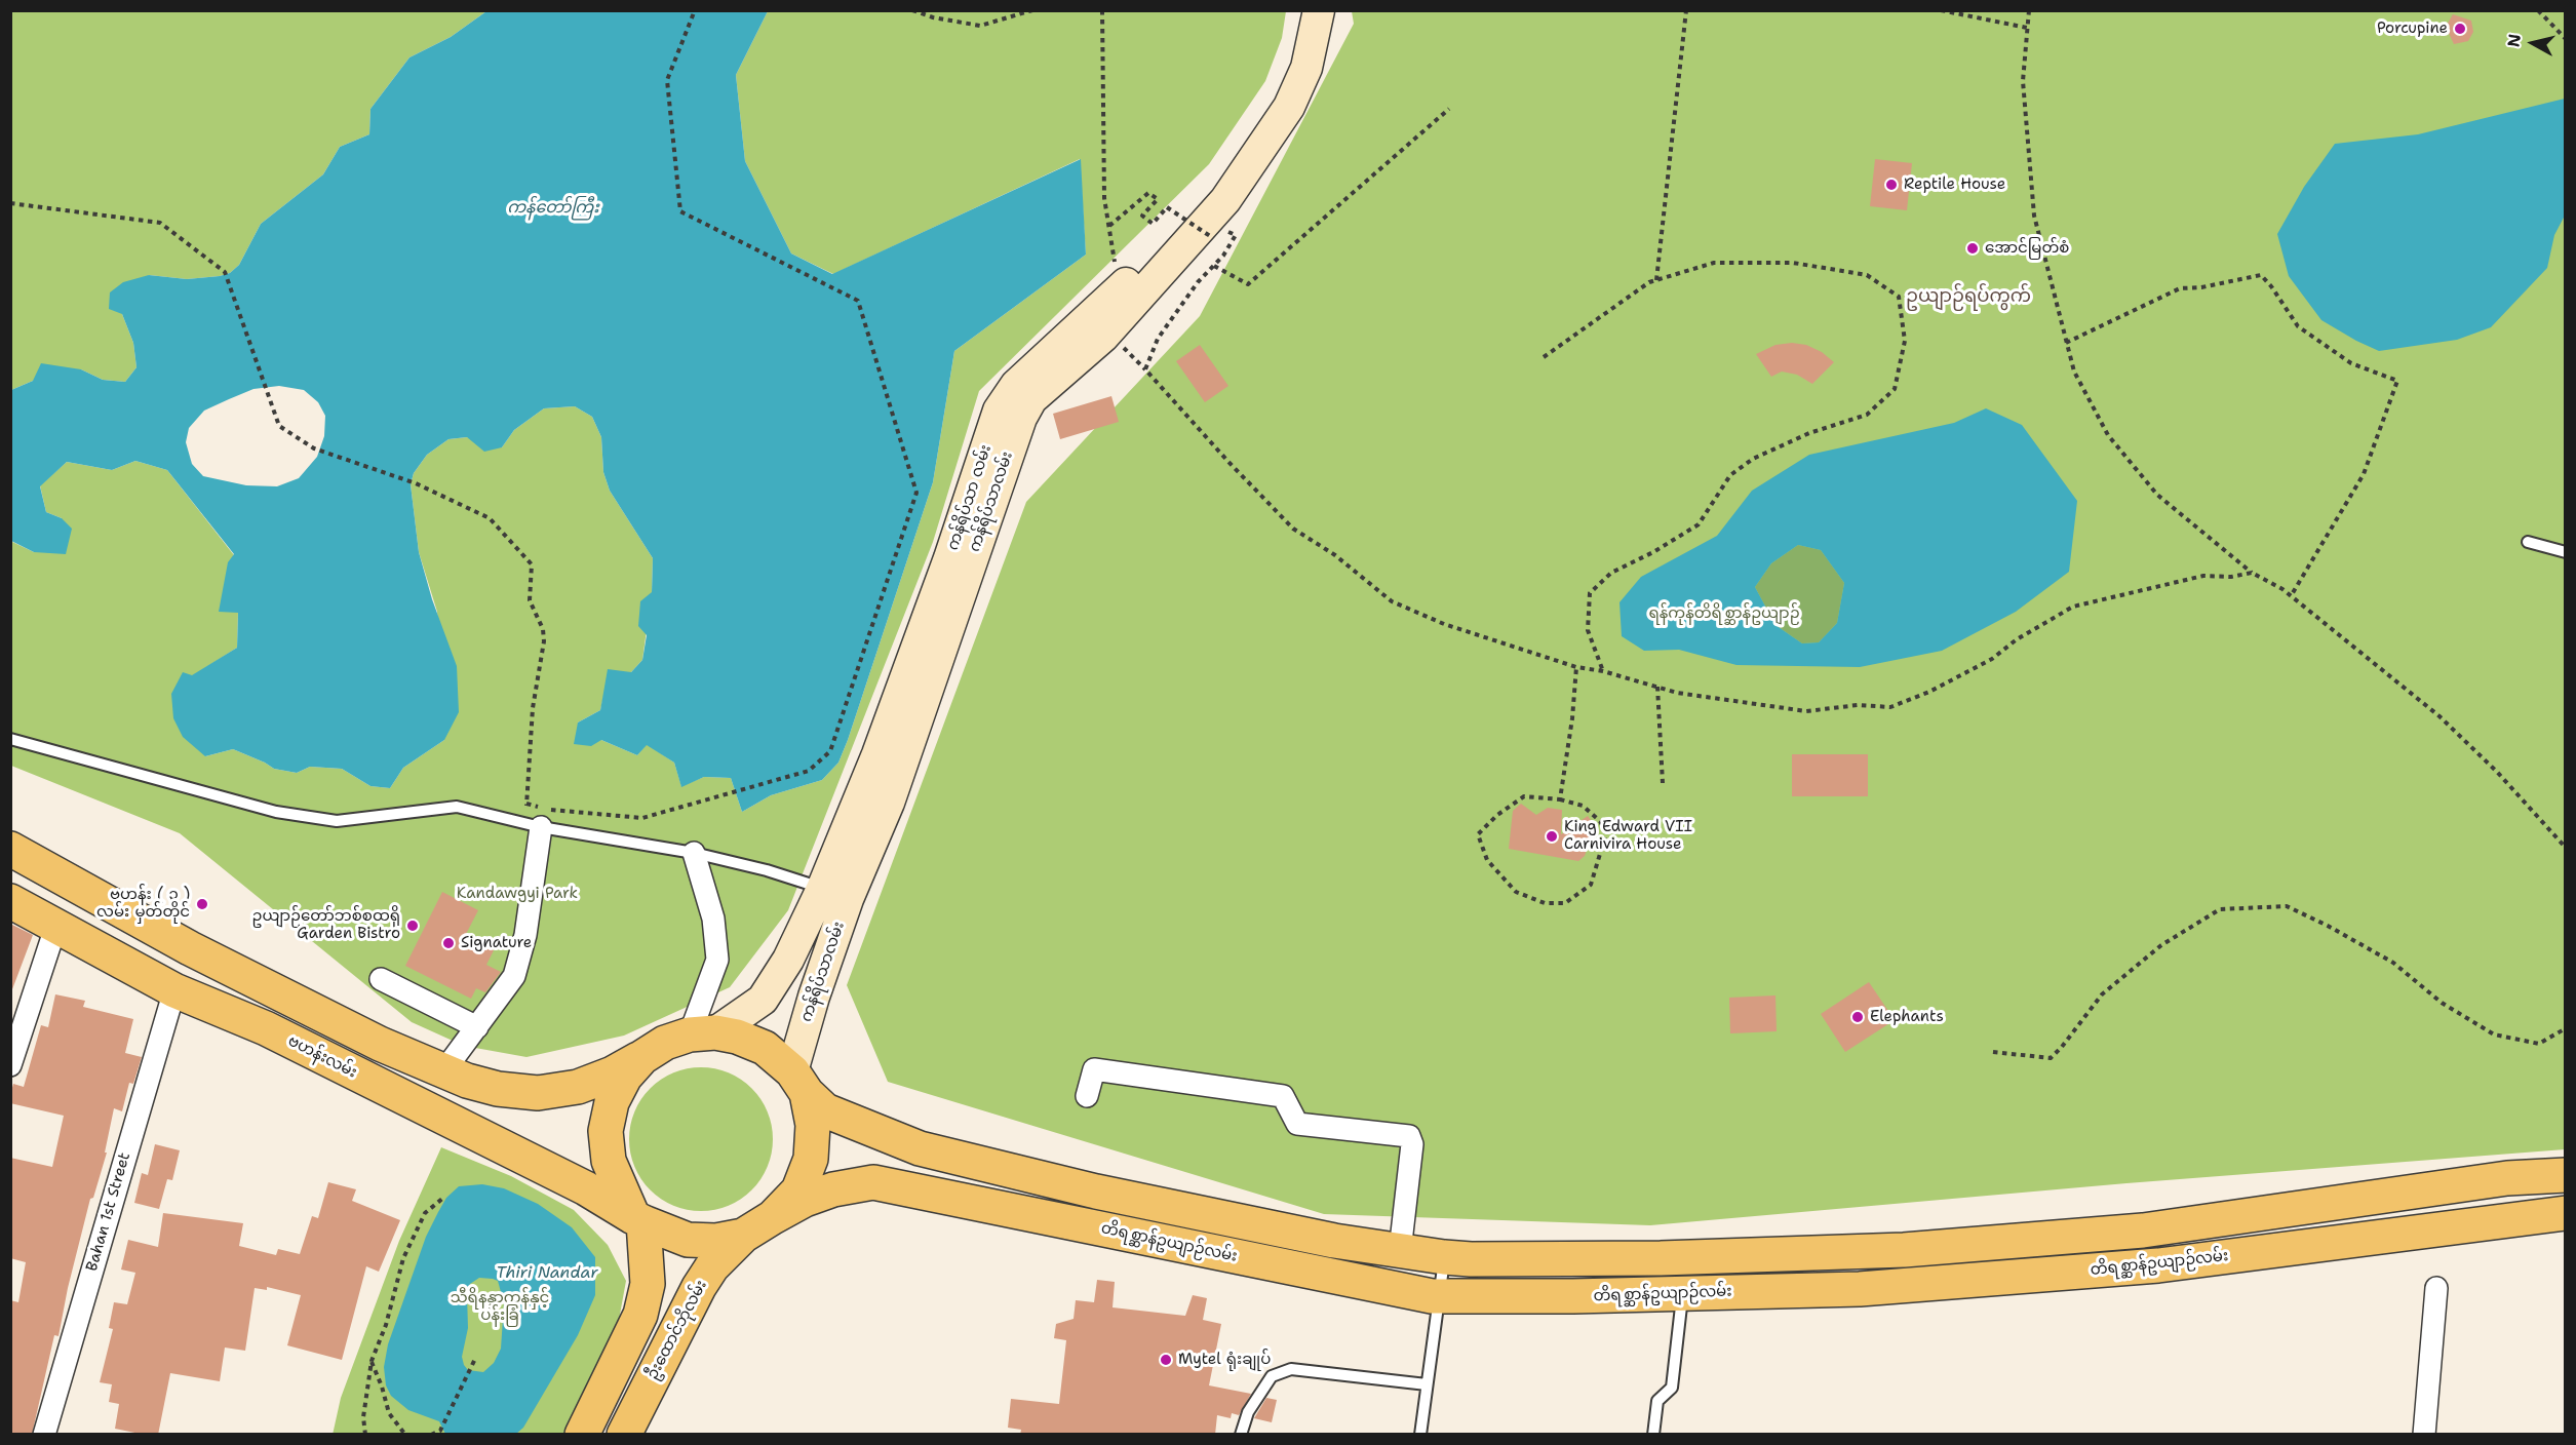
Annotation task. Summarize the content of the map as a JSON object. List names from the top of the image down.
{
  "streets": {
    "main road": [
      "ကန်ရိပ်သာလမ်း",
      "ဗဟန်းလမ်း",
      "တိရစ္ဆာန်ဥယျာဉ်လမ်း",
      "ဦးထောင်ဘိုလမ်း"
    ],
    "street": ["Bahan 1st Street"]
  },
  "crossings": [
    ["ကန်ရိပ်သာလမ်း", "ဗဟန်းလမ်း"],
    ["ကန်ရိပ်သာလမ်း", "တိရစ္ဆာန်ဥယျာဉ်လမ်း"],
    ["ကန်ရိပ်သာလမ်း", "ဦးထောင်ဘိုလမ်း"],
    ["ဗဟန်းလမ်း", "Bahan 1st Street"],
    ["ဗဟန်းလမ်း", "တိရစ္ဆာန်ဥယျာဉ်လမ်း"],
    ["ဗဟန်းလမ်း", "ဦးထောင်ဘိုလမ်း"],
    ["တိရစ္ဆာန်ဥယျာဉ်လမ်း", "ဦးထောင်ဘိုလမ်း"]
  ],
  "districts": ["ဥယျာဉ်ရပ်ကွက်"],
  "water": ["ကန်တော်ကြီး", "Thiri Nandar"],
  "parks": ["ရန်ကုန်တိရိစ္ဆာန်ဥယျာဉ်", "Kandawgyi Park", "သီရိနန္ဒာကန်နှင့် ပန်းခြံ"],
  "places": [
    "Porcupine",
    "Reptile House",
    "အောင်မြတ်စံ",
    "King Edward VII Carnivira House",
    "ဗဟန်း ( ၃ ) လမ်း မှတ်တိုင်",
    "ဥယျာဉ်တော်ဘစ်စထရို Garden Bistro",
    "Signature",
    "Elephants",
    "Mytel ရုံးချုပ်"
  ],
  "north": "left"
}
